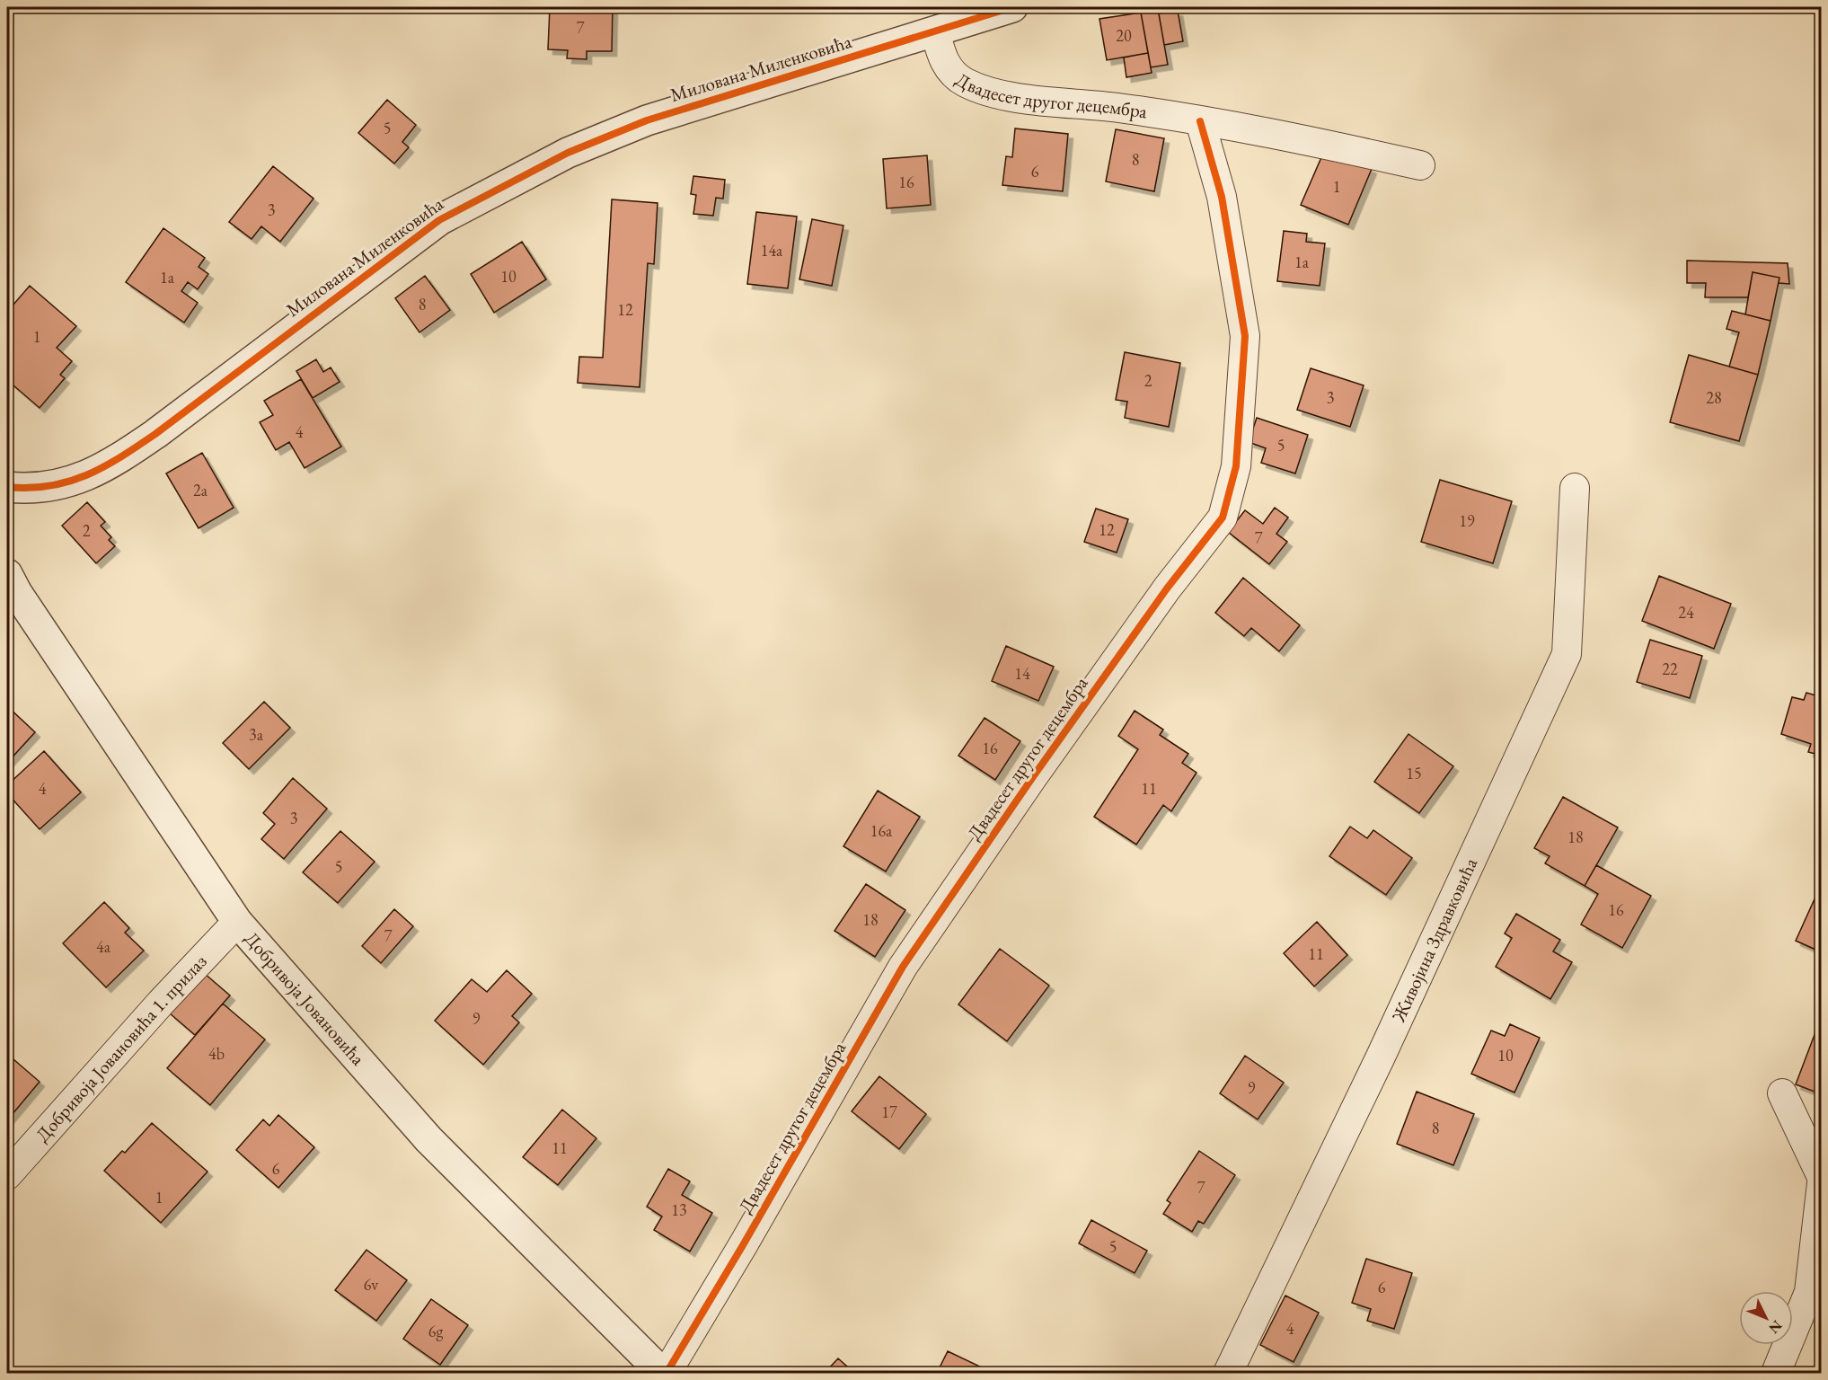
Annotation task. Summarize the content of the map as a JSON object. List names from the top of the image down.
{
  "streets": {
    "street": [
      "Милована Миленковића",
      "Двадесет другог децембра",
      "Живојина Здравковића",
      "Добривоја Јовановића",
      "Добривоја Јовановића 1. прилаз"
    ]
  },
  "crossings": [
    ["Милована Миленковића", "Двадесет другог децембра"],
    ["Добривоја Јовановића", "Добривоја Јовановића 1. прилаз"]
  ],
  "house_numbers": [
    "7",
    "20",
    "5",
    "8",
    "6",
    "16",
    "1",
    "3",
    "14a",
    "1a",
    "10",
    "1a",
    "8",
    "12",
    "1",
    "2",
    "3",
    "28",
    "4",
    "5",
    "2a",
    "19",
    "12",
    "2",
    "7",
    "24",
    "22",
    "14",
    "3a",
    "16",
    "15",
    "4",
    "11",
    "3",
    "16a",
    "18",
    "5",
    "16",
    "18",
    "7",
    "4a",
    "11",
    "9",
    "4b",
    "10",
    "9",
    "17",
    "8",
    "11",
    "6",
    "7",
    "1",
    "13",
    "5",
    "6v",
    "6",
    "4",
    "6g"
  ],
  "north": "bottom right"
}
